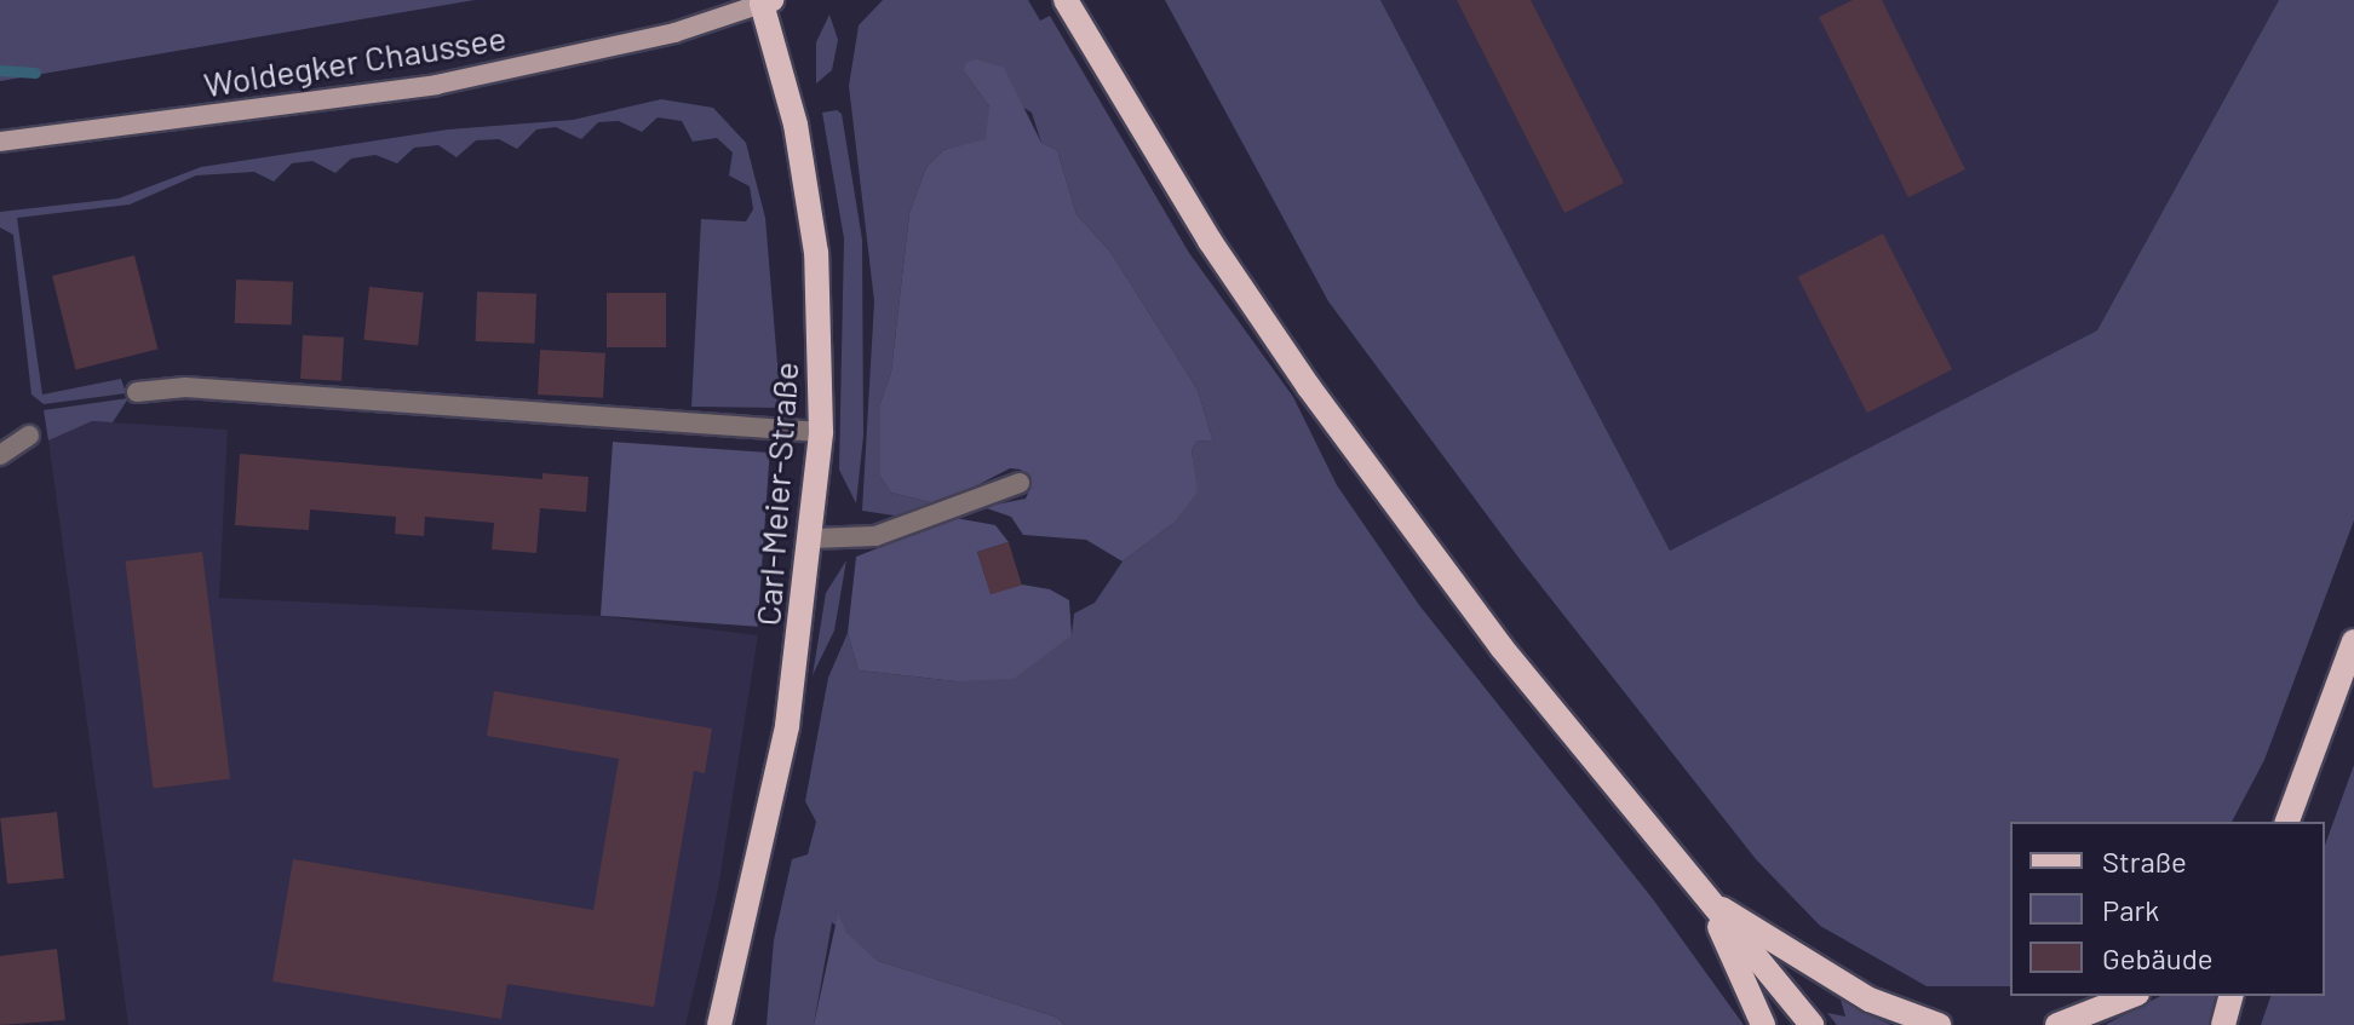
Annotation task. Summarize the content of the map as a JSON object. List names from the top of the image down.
{
  "streets": {
    "main road": ["Woldegker Chaussee", "Carl-Meier-Straße"]
  },
  "crossings": [
    ["Woldegker Chaussee", "Carl-Meier-Straße"]
  ],
  "legend": ["Straße", "Park", "Gebäude"]
}
